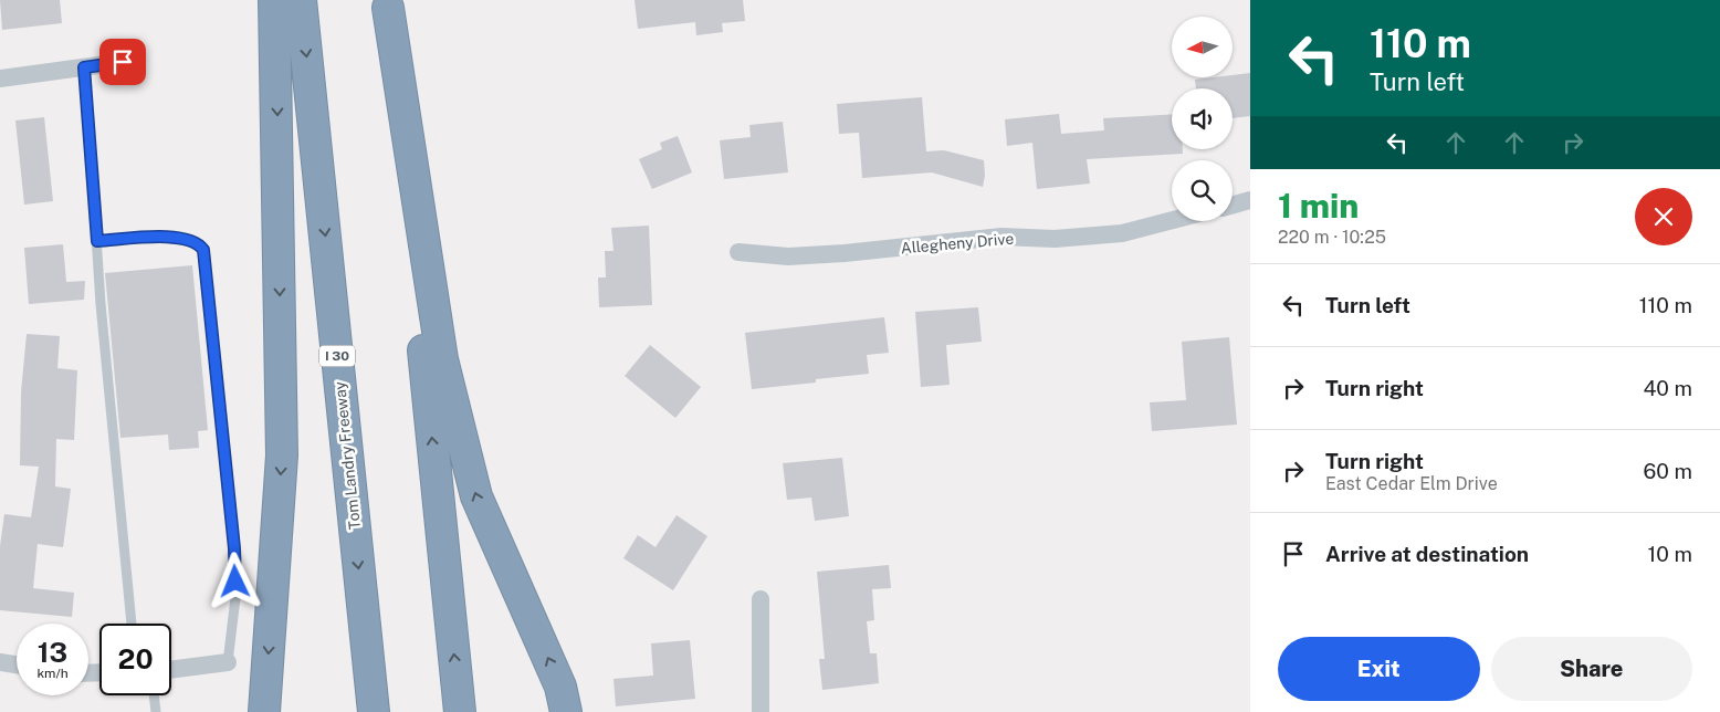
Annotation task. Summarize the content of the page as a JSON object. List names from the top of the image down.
{
  "streets": {
    "highway": ["I 30", "Tom Landry Freeway"],
    "street": ["Allegheny Drive"]
  },
  "north": "left",
  "page": {
    "turn": ["110 m", "Turn left"],
    "heading": ["1 min", "220 m · 10:25"],
    "list": [
      {
        "name": "Turn left",
        "value": "110 m"
      },
      {
        "name": "Turn right",
        "value": "40 m"
      },
      {
        "name": "Turn right",
        "note": "East Cedar Elm Drive",
        "value": "60 m"
      },
      {
        "name": "Arrive at destination",
        "value": "10 m"
      }
    ],
    "speed": "13 km/h",
    "limit": "20",
    "buttons": ["Exit", "Share"]
  }
}
